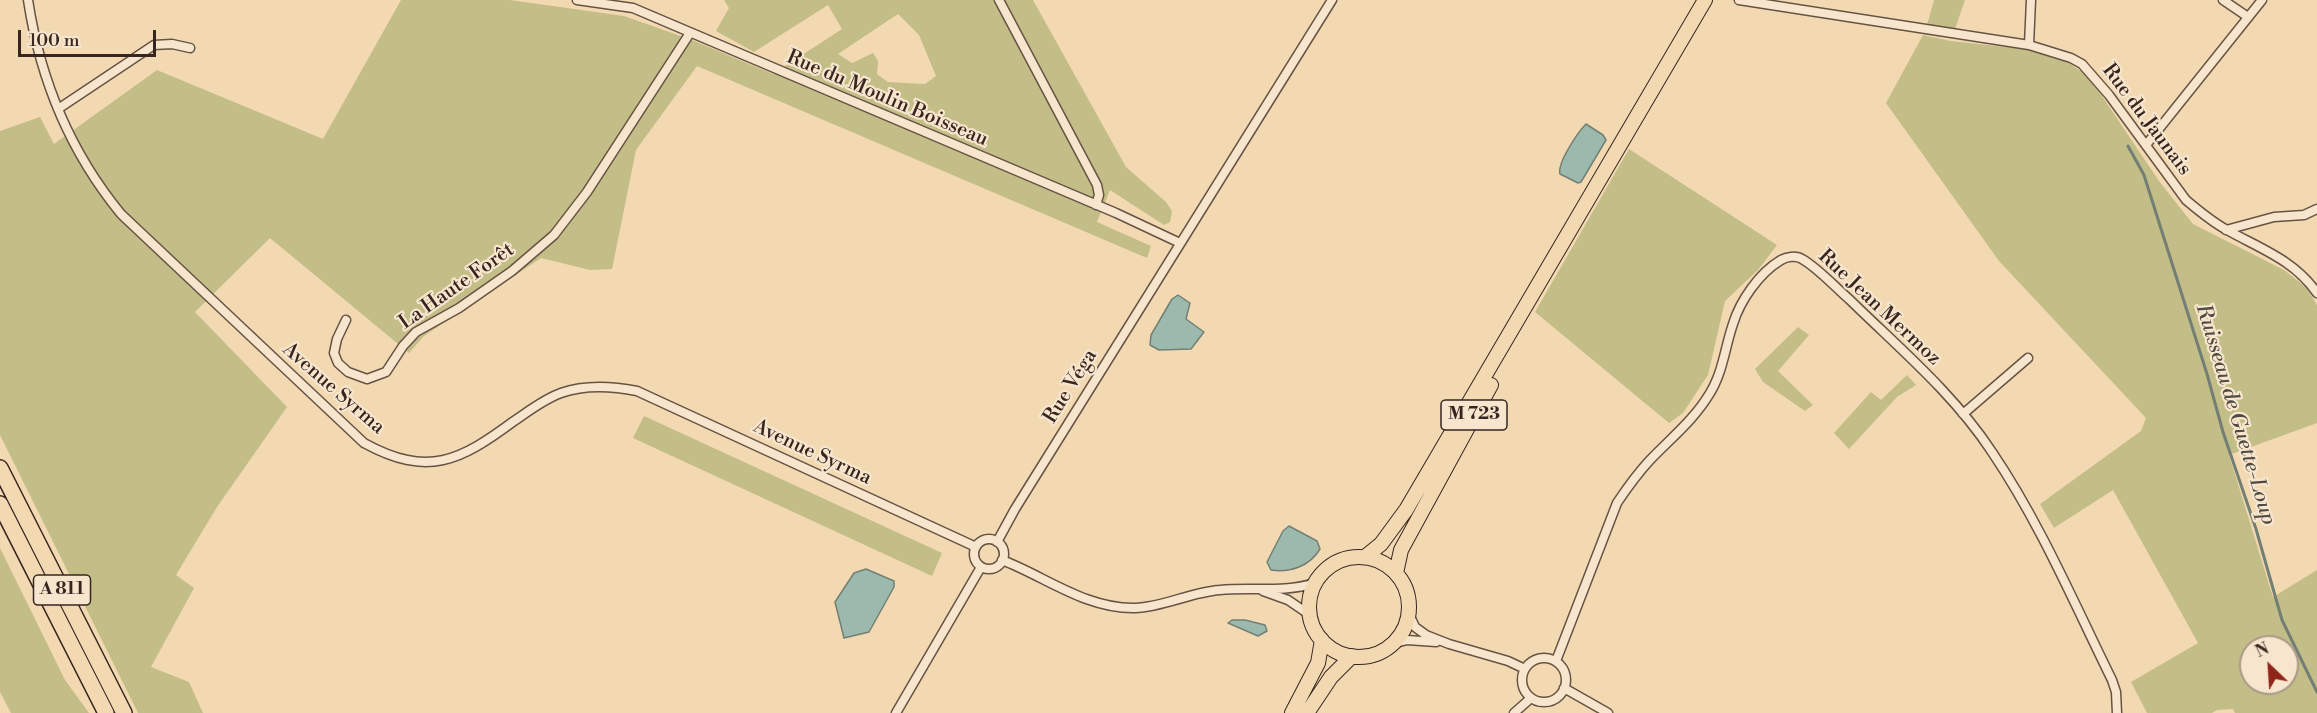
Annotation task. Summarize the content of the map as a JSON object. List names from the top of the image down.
{
  "streets": {
    "highway": ["A 811"],
    "main road": ["M 723"],
    "street": [
      "Rue du Moulin Boisseau",
      "Rue du Jaunais",
      "La Haute Forêt",
      "Rue Jean Mermoz",
      "Rue Véga",
      "Avenue Syrma"
    ]
  },
  "crossings": [
    ["Rue du Moulin Boisseau", "La Haute Forêt"],
    ["Rue du Moulin Boisseau", "Rue Véga"],
    ["Rue Véga", "Avenue Syrma"]
  ],
  "water": ["Ruisseau de Guette-Loup"],
  "scale_bar": "100 m",
  "north": "top left"
}
